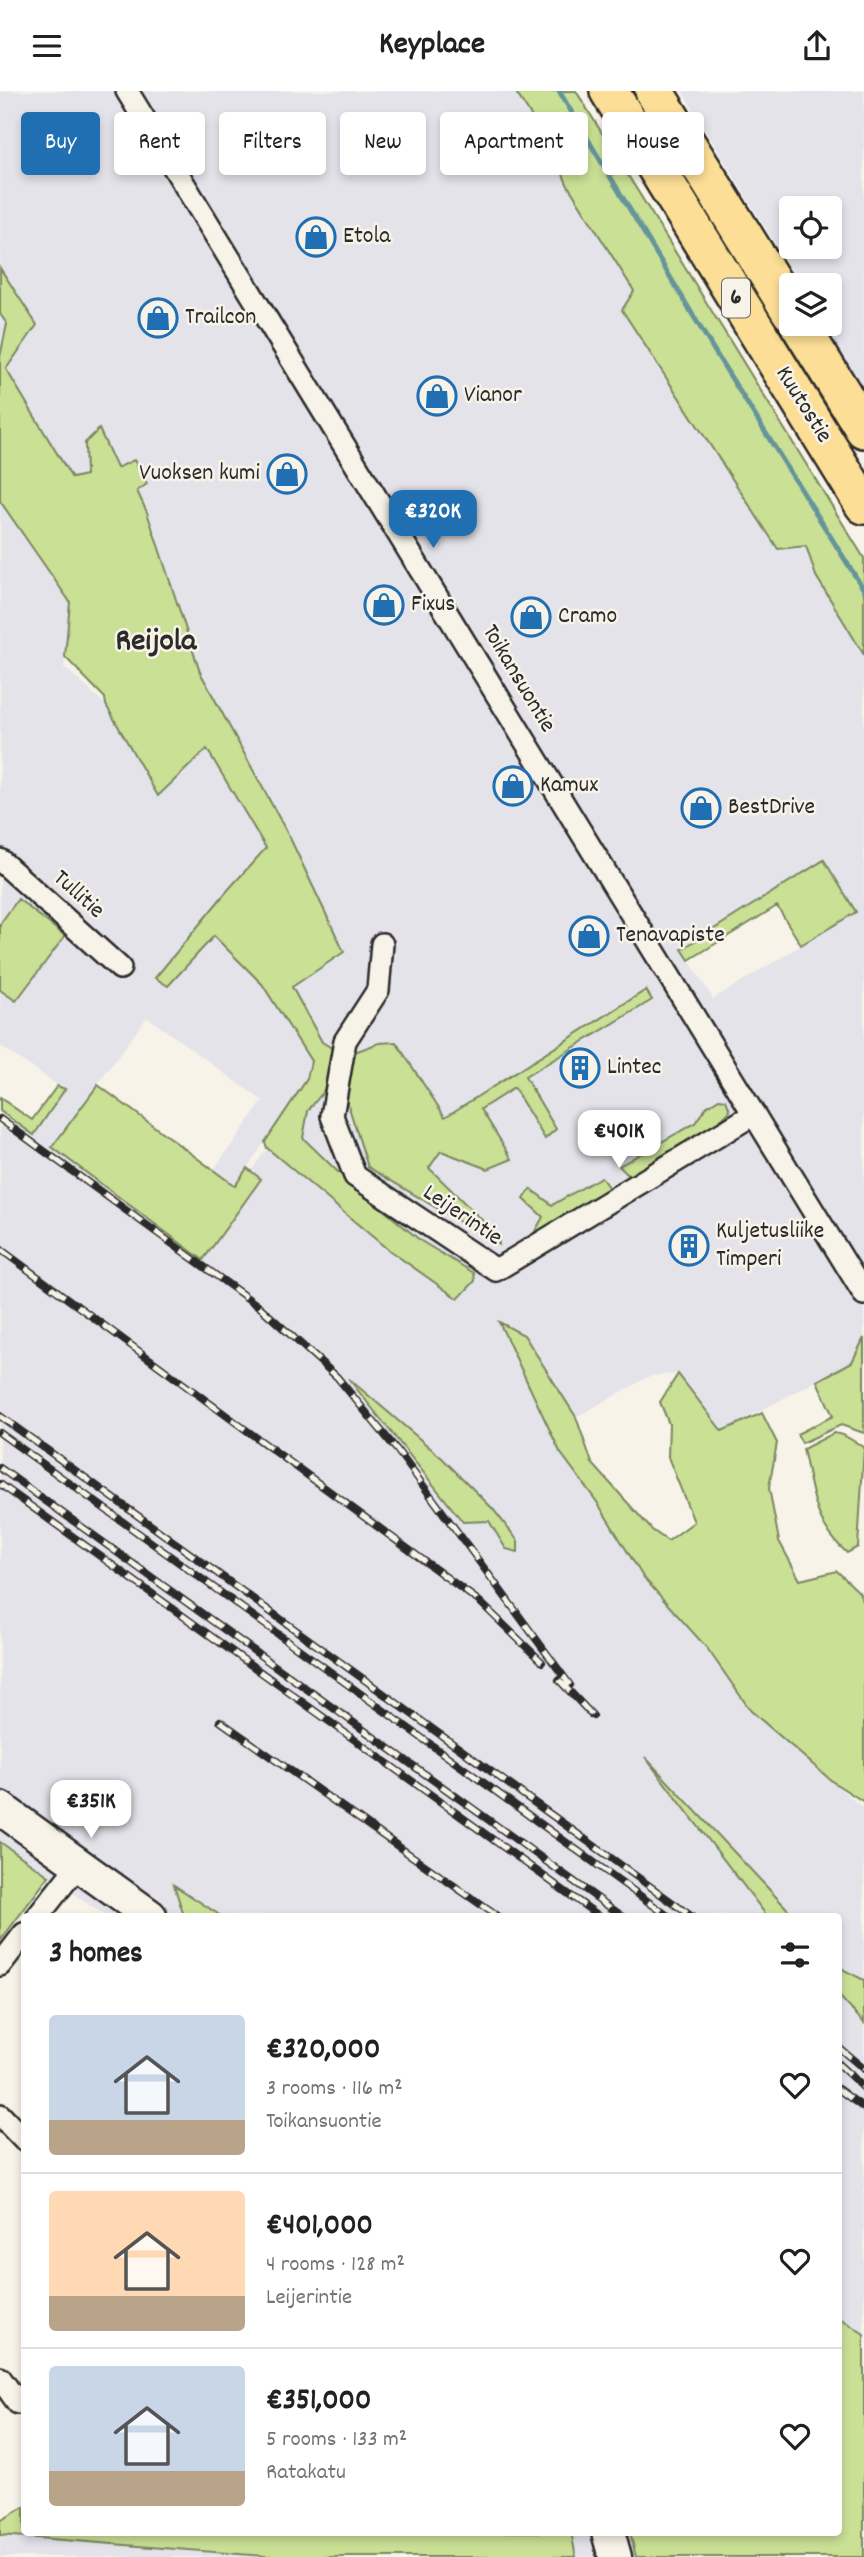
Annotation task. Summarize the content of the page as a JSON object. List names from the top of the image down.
{
  "streets": {
    "highway": ["6", "Kuutostie"],
    "street": ["Toikansuontie", "Tullitie", "Leijerintie"]
  },
  "crossings": [
    ["Toikansuontie", "Leijerintie"]
  ],
  "districts": ["Reijola"],
  "places": {
    "shop": [
      "Etola",
      "Trailcon",
      "Vianor",
      "Vuoksen kumi",
      "Fixus",
      "Cramo",
      "Kamux",
      "BestDrive",
      "Tenavapiste"
    ],
    "building": ["Lintec", "Kuljetusliike Timperi"]
  },
  "page": {
    "header": "Keyplace",
    "chip": [
      "Buy",
      "Rent",
      "Filters",
      "New",
      "Apartment",
      "House"
    ],
    "price": ["€320K", "€401K", "€351K"],
    "heading": "3 homes",
    "list": [
      {
        "name": "€320,000",
        "note": "3 rooms · 116 m² · Toikansuontie"
      },
      {
        "name": "€401,000",
        "note": "4 rooms · 128 m² · Leijerintie"
      },
      {
        "name": "€351,000",
        "note": "5 rooms · 133 m² · Ratakatu"
      }
    ]
  }
}
